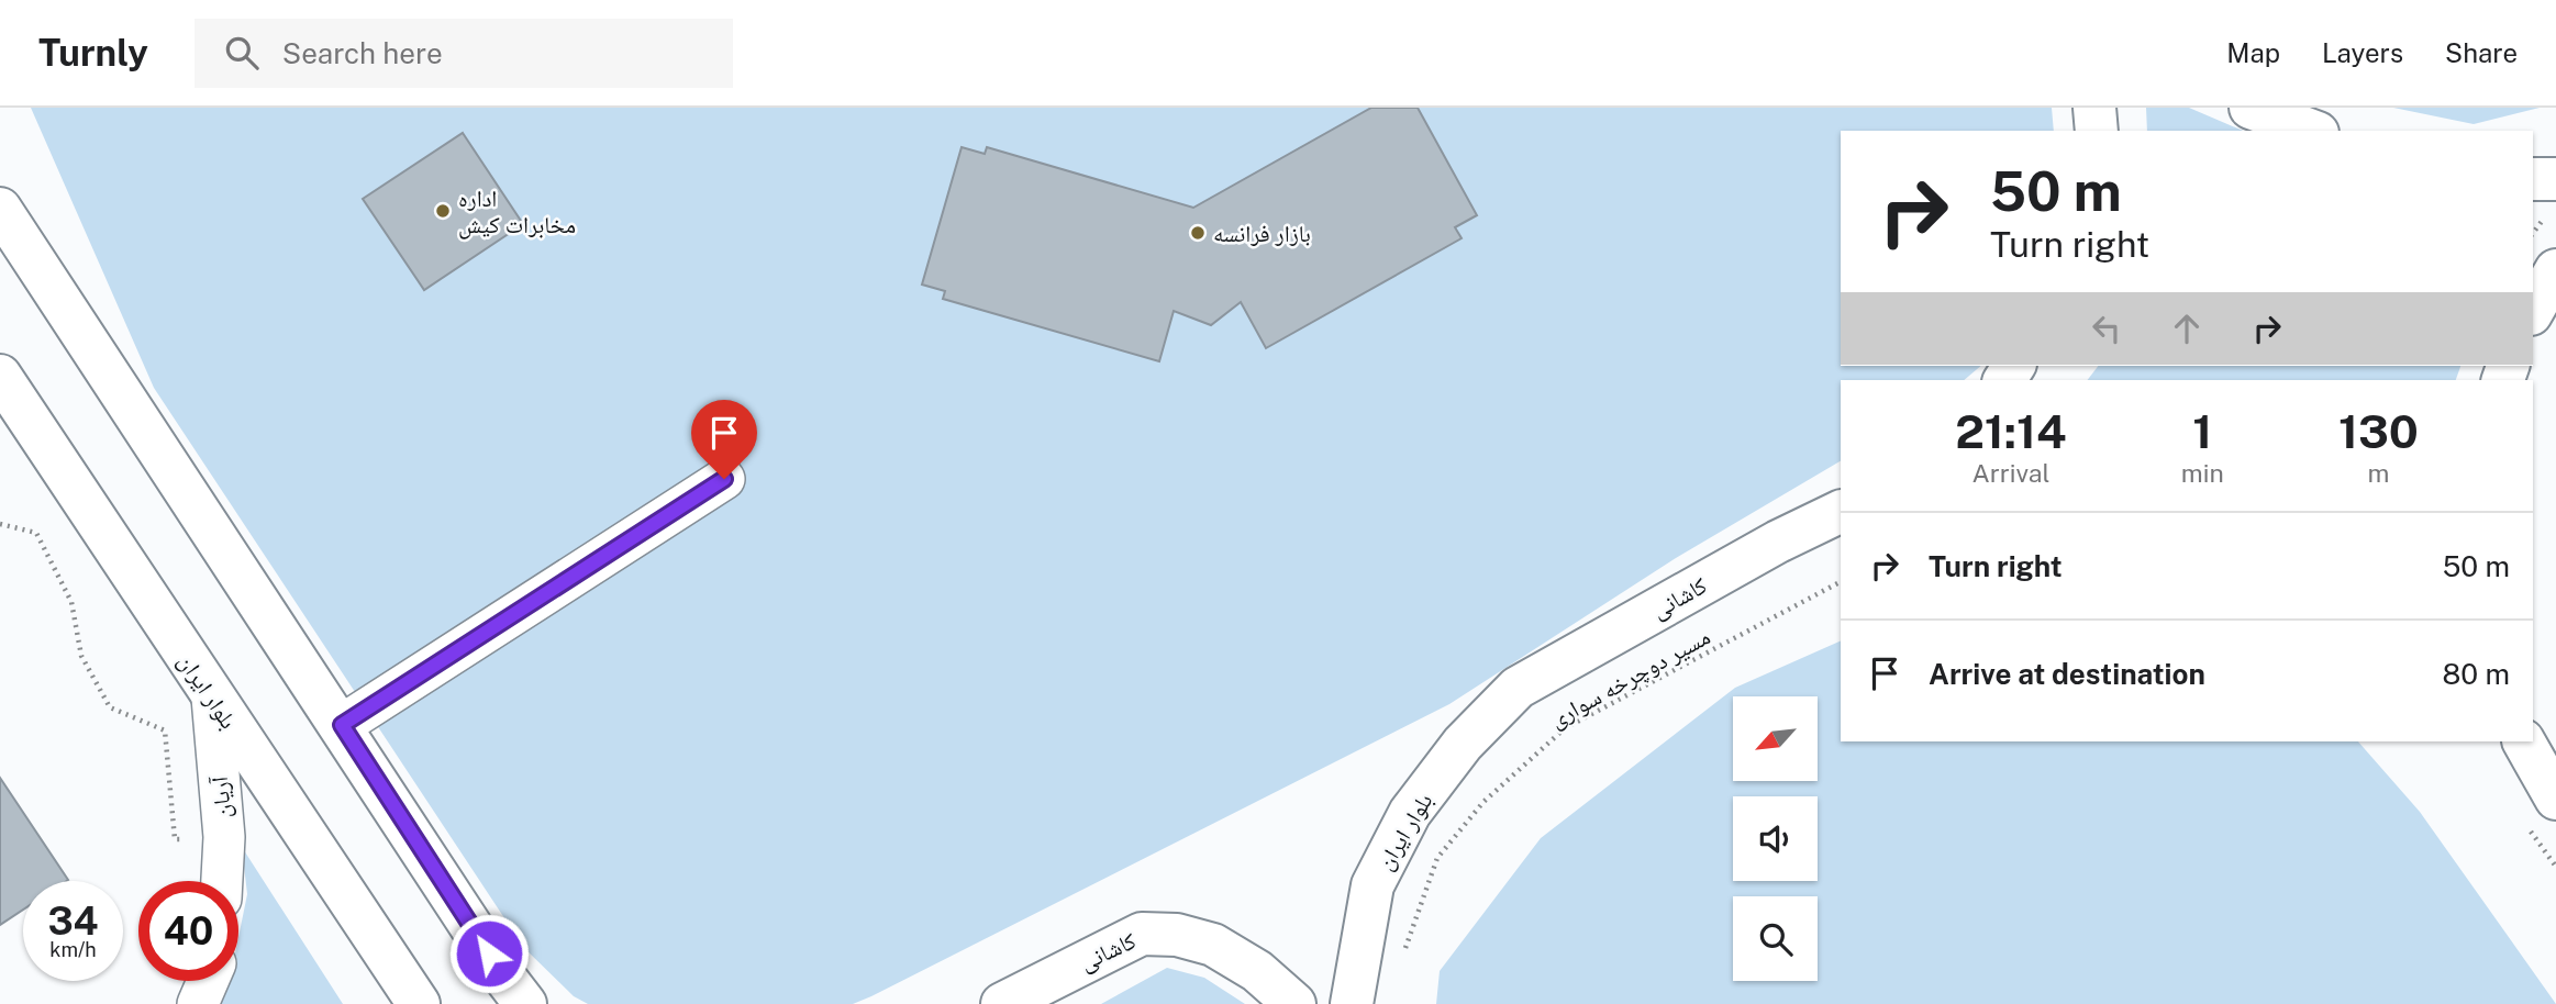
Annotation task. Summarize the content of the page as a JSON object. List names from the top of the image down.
{
  "streets": {
    "main road": ["کاشانی", "بلوار ایران"],
    "street": ["آریان"],
    "path": ["مسیر دوچرخه سواری"]
  },
  "crossings": [
    ["کاشانی", "بلوار ایران"],
    ["بلوار ایران", "آریان"]
  ],
  "places": ["اداره مخابرات کیش", "بازار فرانسه"],
  "north": "bottom left",
  "page": {
    "header": "Turnly",
    "search": "Search here",
    "nav": ["Map", "Layers", "Share"],
    "turn": ["50 m", "Turn right"],
    "eta": [
      "21:14",
      "Arrival",
      "1",
      "min",
      "130",
      "m"
    ],
    "list": [
      {
        "name": "Turn right",
        "value": "50 m"
      },
      {
        "name": "Arrive at destination",
        "value": "80 m"
      }
    ],
    "speed": "34 km/h",
    "limit": "40"
  }
}
